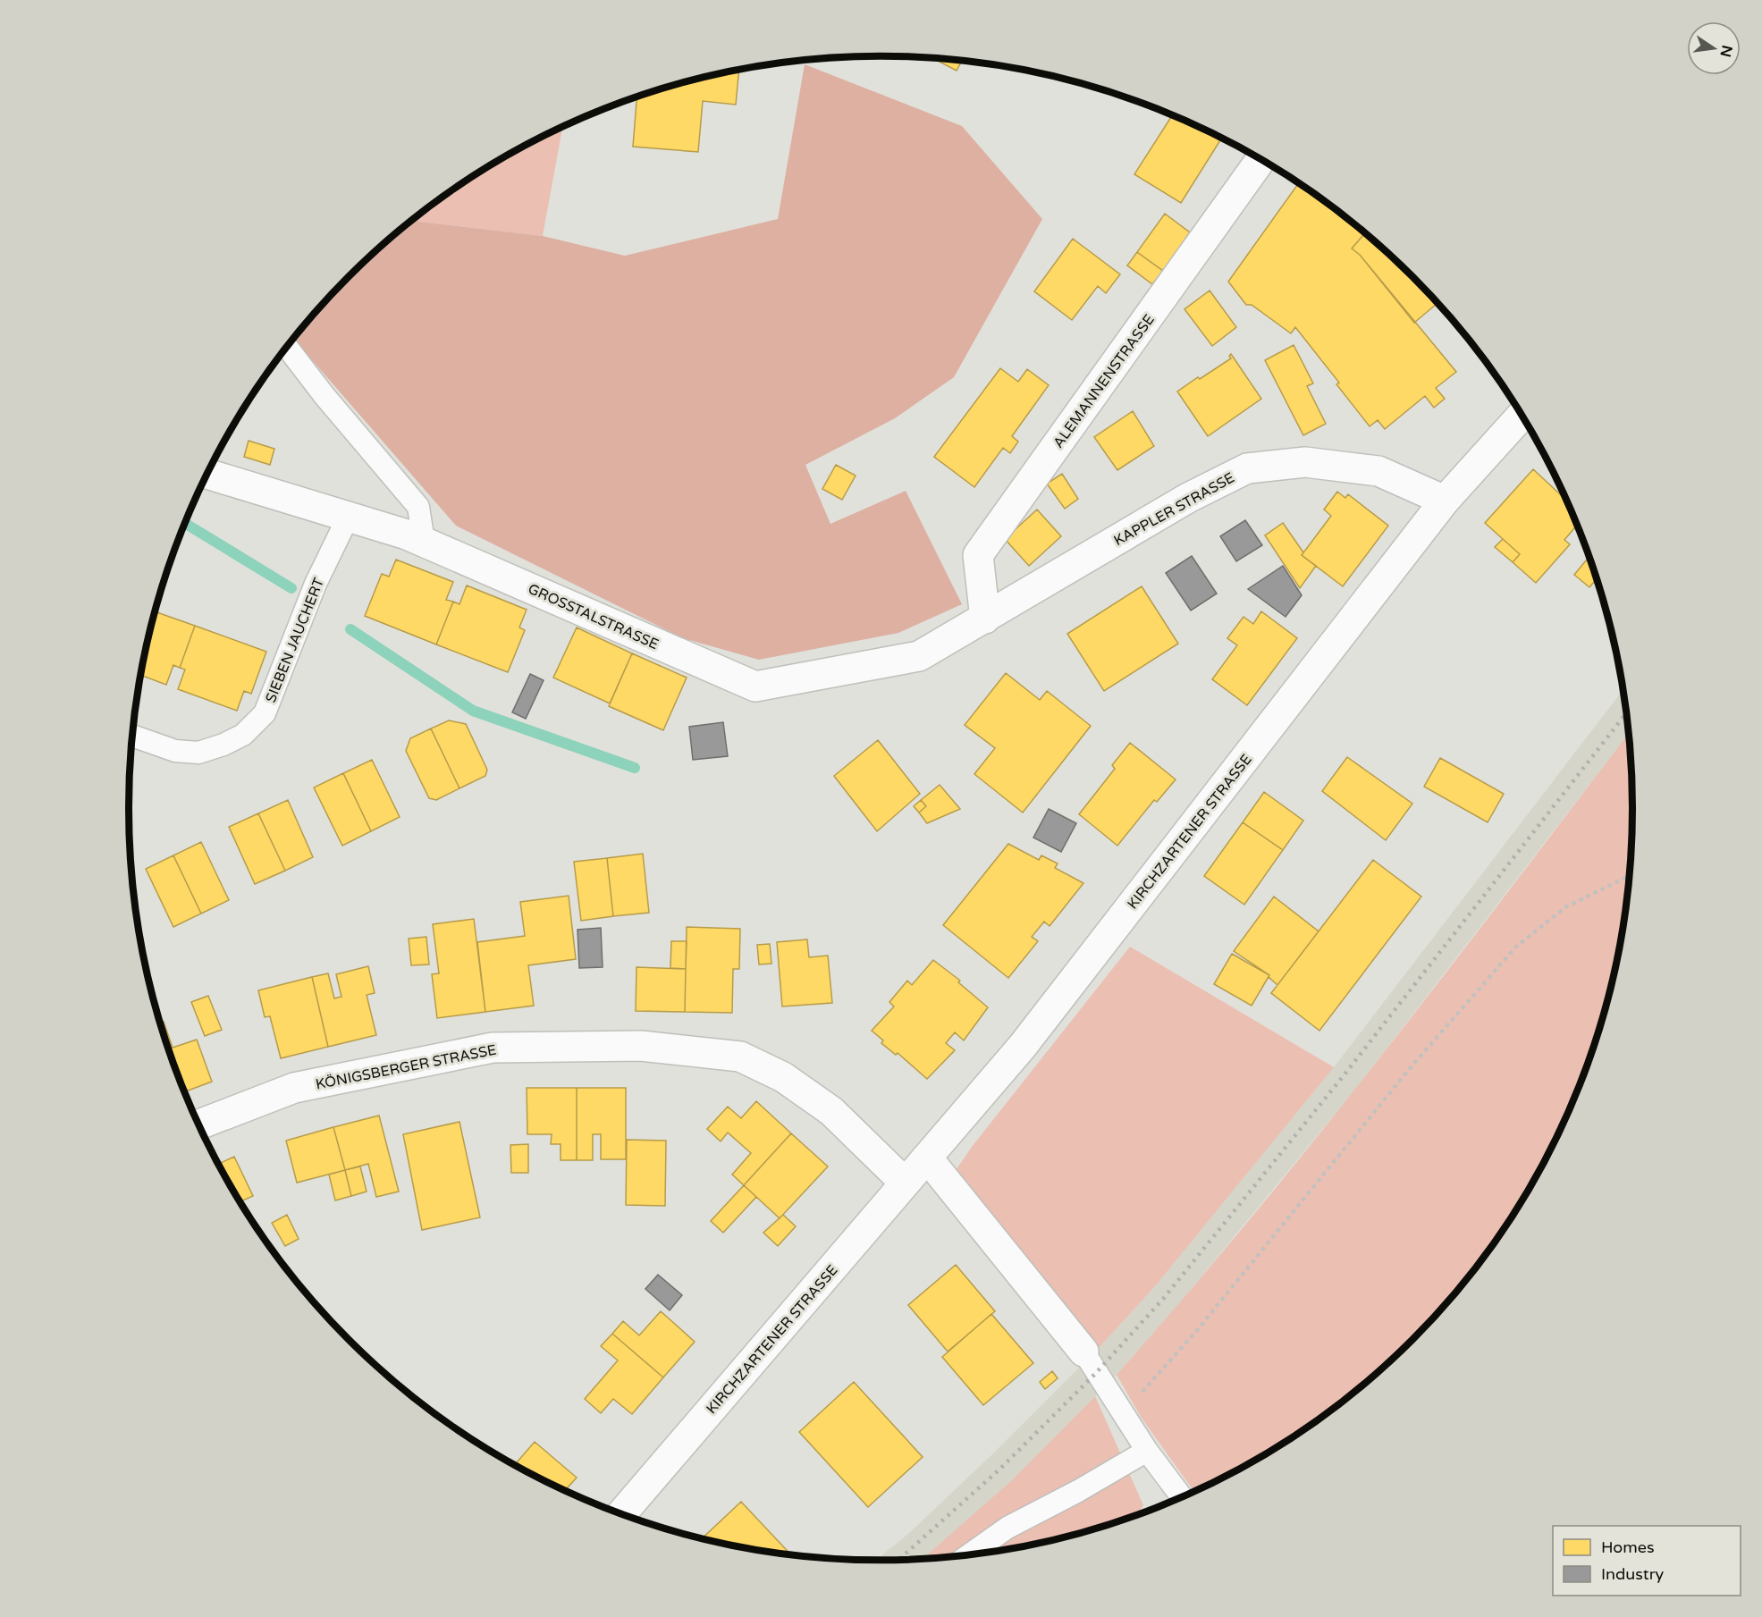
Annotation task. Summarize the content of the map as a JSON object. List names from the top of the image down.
{
  "streets": {
    "street": [
      "ALEMANNENSTRASSE",
      "KAPPLER STRASSE",
      "GROSSTALSTRASSE",
      "KIRCHZARTENER STRASSE",
      "KÖNIGSBERGER STRASSE"
    ],
    "lane": ["SIEBEN JAUCHERT"]
  },
  "crossings": [
    ["ALEMANNENSTRASSE", "KAPPLER STRASSE"],
    ["ALEMANNENSTRASSE", "GROSSTALSTRASSE"],
    ["KAPPLER STRASSE", "GROSSTALSTRASSE"],
    ["KAPPLER STRASSE", "KIRCHZARTENER STRASSE"],
    ["GROSSTALSTRASSE", "SIEBEN JAUCHERT"],
    ["KIRCHZARTENER STRASSE", "KÖNIGSBERGER STRASSE"]
  ],
  "legend": ["Homes", "Industry"],
  "north": "right"
}
